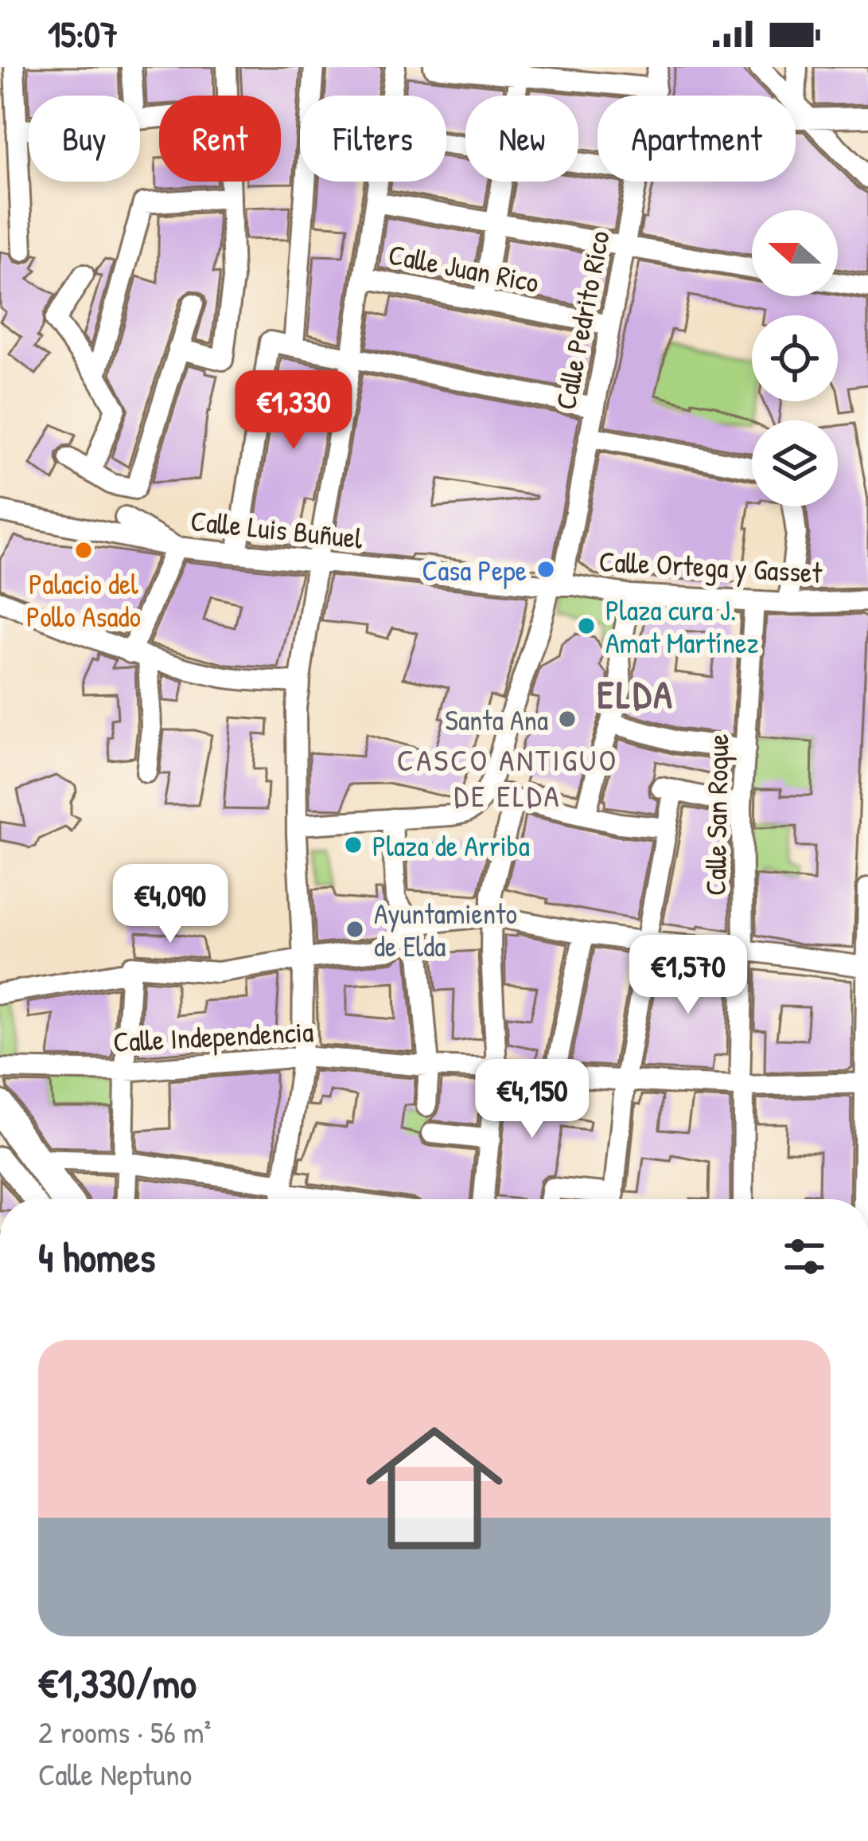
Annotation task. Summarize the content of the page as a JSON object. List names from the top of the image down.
{
  "streets": {
    "street": [
      "Calle Juan Rico",
      "Calle Pedrito Rico",
      "Calle Luis Buñuel",
      "Calle Ortega y Gasset",
      "Calle San Roque",
      "Calle Independencia"
    ]
  },
  "crossings": [
    ["Calle Juan Rico", "Calle Pedrito Rico"],
    ["Calle Pedrito Rico", "Calle Luis Buñuel"],
    ["Calle Pedrito Rico", "Calle Ortega y Gasset"],
    ["Calle Luis Buñuel", "Calle Ortega y Gasset"],
    ["Calle Ortega y Gasset", "Calle San Roque"],
    ["Calle San Roque", "Calle Independencia"]
  ],
  "districts": ["ELDA", "CASCO ANTIGUO DE ELDA"],
  "places": [
    "Palacio del Pollo Asado",
    "Casa Pepe",
    "Plaza cura J. Amat Martínez",
    "Santa Ana",
    "Plaza de Arriba",
    "Ayuntamiento de Elda"
  ],
  "north": "left",
  "page": {
    "status": "15:07",
    "chip": [
      "Buy",
      "Rent",
      "Filters",
      "New",
      "Apartment"
    ],
    "price": [
      "€1,330",
      "€4,090",
      "€1,570",
      "€4,150"
    ],
    "heading": "4 homes",
    "list": [
      {
        "name": "€1,330/mo",
        "note": "2 rooms · 56 m² · Calle Neptuno"
      }
    ]
  }
}
